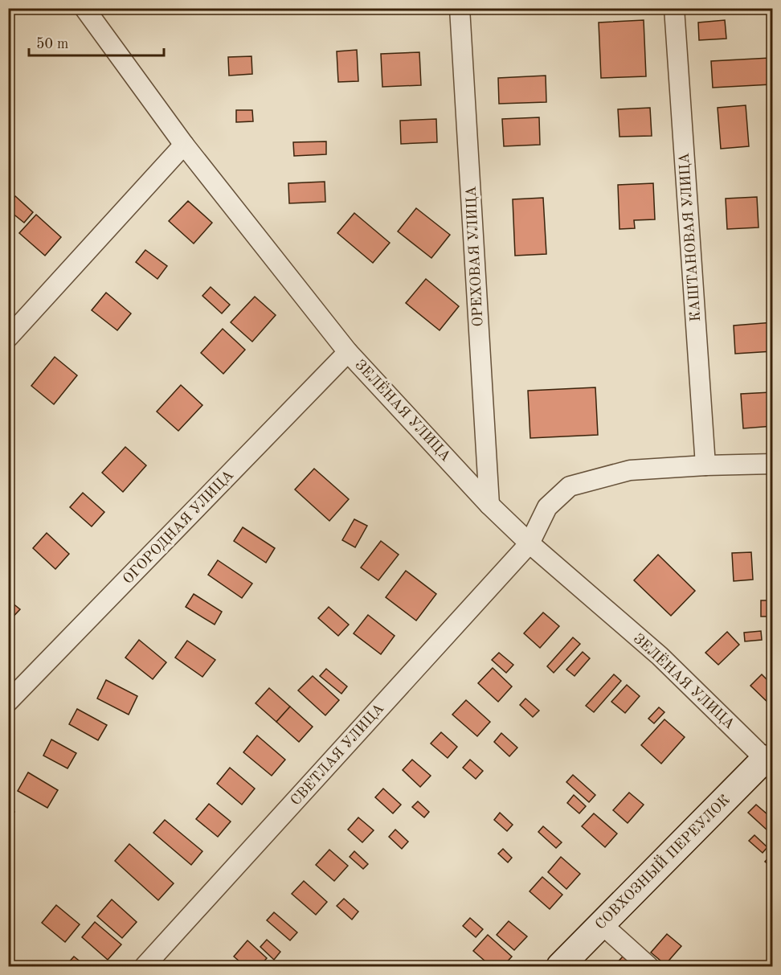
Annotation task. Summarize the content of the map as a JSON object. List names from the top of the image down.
{
  "streets": {
    "street": [
      "КАШТАНОВАЯ УЛИЦА",
      "ОРЕХОВАЯ УЛИЦА",
      "ЗЕЛЁНАЯ УЛИЦА",
      "ОГОРОДНАЯ УЛИЦА",
      "СВЕТЛАЯ УЛИЦА",
      "СОВХОЗНЫЙ ПЕРЕУЛОК"
    ]
  },
  "crossings": [
    ["КАШТАНОВАЯ УЛИЦА", "СВЕТЛАЯ УЛИЦА"],
    ["ОРЕХОВАЯ УЛИЦА", "ЗЕЛЁНАЯ УЛИЦА"],
    ["ЗЕЛЁНАЯ УЛИЦА", "ОГОРОДНАЯ УЛИЦА"],
    ["ЗЕЛЁНАЯ УЛИЦА", "СВЕТЛАЯ УЛИЦА"],
    ["ЗЕЛЁНАЯ УЛИЦА", "СОВХОЗНЫЙ ПЕРЕУЛОК"]
  ],
  "scale_bar": "50 m"
}
